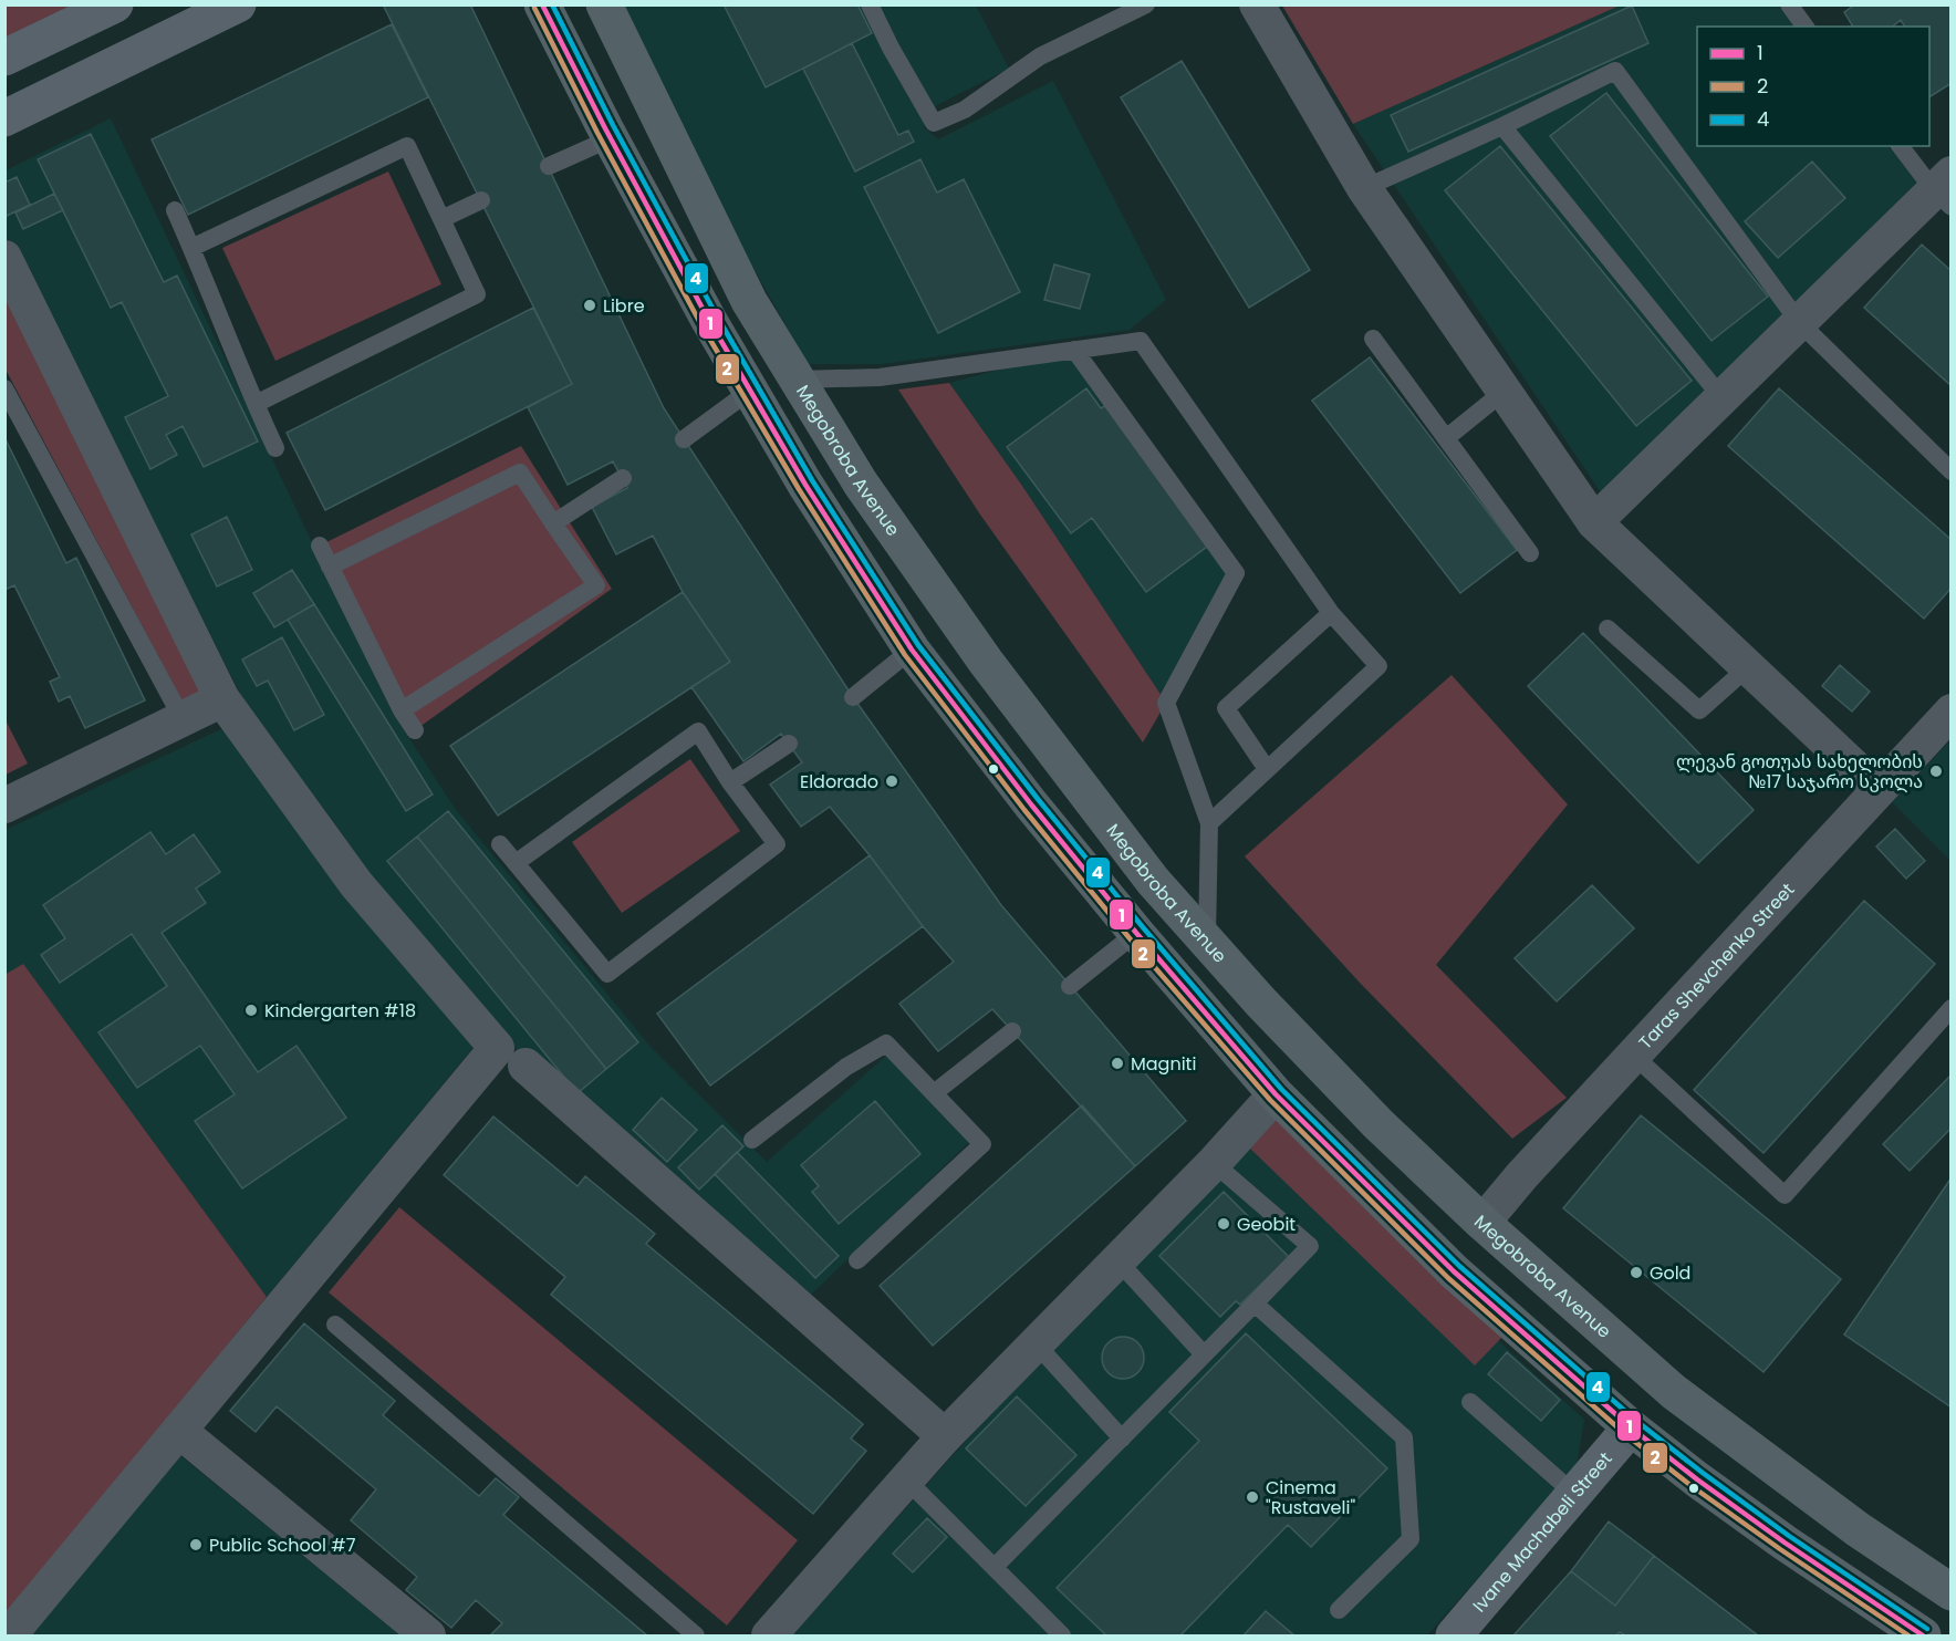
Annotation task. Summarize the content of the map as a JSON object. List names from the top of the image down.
{
  "streets": {
    "main road": ["Megobroba Avenue", "Ivane Machabeli Street"],
    "street": ["Taras Shevchenko Street"]
  },
  "crossings": [
    ["Megobroba Avenue", "Taras Shevchenko Street"]
  ],
  "places": [
    "Libre",
    "ლევან გოთუას სახელობის №17 საჯარო სკოლა",
    "Eldorado",
    "Kindergarten #18",
    "Magniti",
    "Geobit",
    "Gold",
    "Cinema \"Rustaveli\"",
    "Public School #7"
  ],
  "lines": ["transit line 1", "transit line 4", "transit line 2"],
  "legend": ["1", "2", "4"]
}
